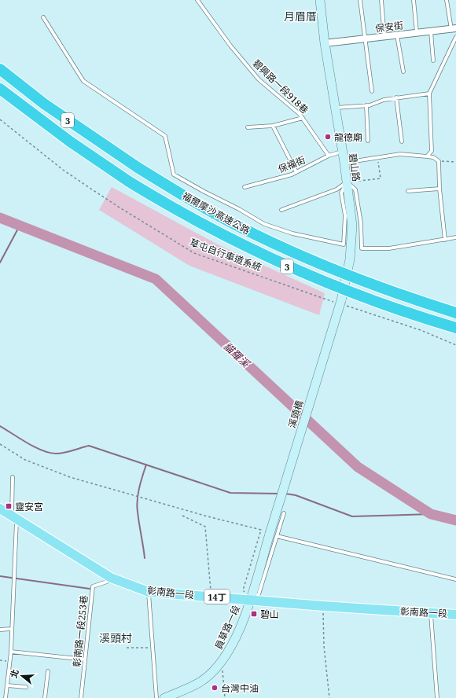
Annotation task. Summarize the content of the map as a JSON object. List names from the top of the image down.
{
  "streets": {
    "highway": ["3", "福爾摩沙高速公路"],
    "main road": [
      "碧山路",
      "溪頭橋",
      "彰南路一段",
      "14丁",
      "員草路一段"
    ],
    "street": ["保安街"],
    "lane": ["碧興路一段918巷", "保福街", "彰南路一段253巷"],
    "path": ["草屯自行車道系統"]
  },
  "crossings": [
    ["保安街", "碧山路"],
    ["碧興路一段918巷", "保福街"],
    ["保福街", "碧山路"],
    ["碧山路", "草屯自行車道系統"],
    ["碧山路", "溪頭橋"],
    ["草屯自行車道系統", "溪頭橋"],
    ["溪頭橋", "員草路一段"],
    ["彰南路一段", "員草路一段"],
    ["彰南路一段", "彰南路一段253巷"]
  ],
  "districts": ["月眉厝", "溪頭村"],
  "water": ["貓羅溪"],
  "places": {
    "other": ["龍德廟", "台灣中油"],
    "transit": ["靈安宮", "碧山"]
  },
  "north": "left"
}
